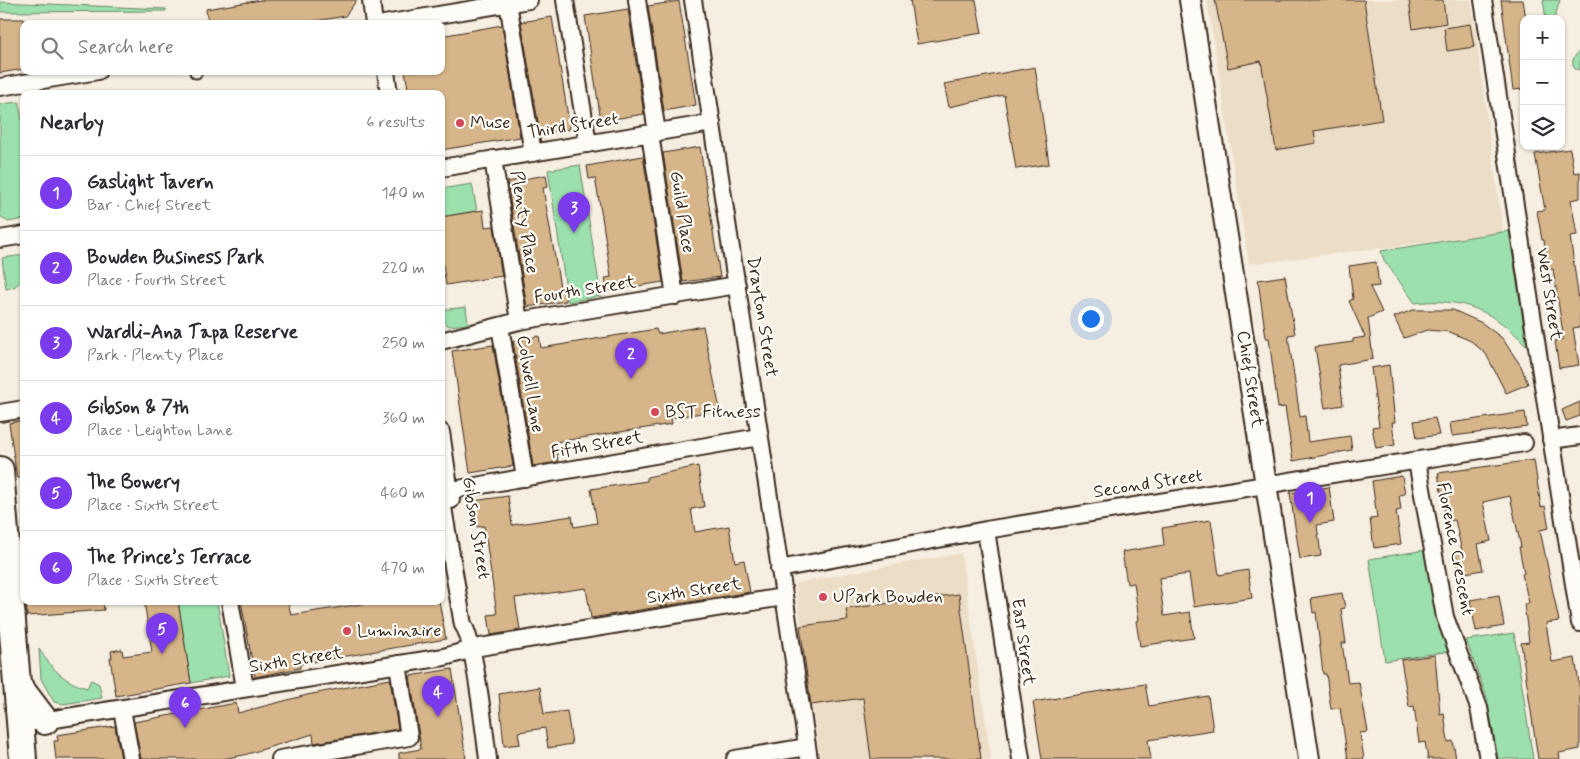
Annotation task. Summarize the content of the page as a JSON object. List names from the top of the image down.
{
  "streets": {
    "street": [
      "Third Street",
      "Guild Place",
      "Plenty Place",
      "Fourth Street",
      "West Street",
      "Drayton Street",
      "Chief Street",
      "Colwell Lane",
      "Fifth Street",
      "Second Street",
      "Gibson Street",
      "Florence Crescent",
      "Sixth Street",
      "East Street"
    ]
  },
  "crossings": [
    ["Third Street", "Guild Place"],
    ["Third Street", "Plenty Place"],
    ["Third Street", "Drayton Street"],
    ["Guild Place", "Fourth Street"],
    ["Plenty Place", "Fourth Street"],
    ["Fourth Street", "Drayton Street"],
    ["Fourth Street", "Colwell Lane"],
    ["Drayton Street", "Fifth Street"],
    ["Drayton Street", "Second Street"],
    ["Drayton Street", "Sixth Street"],
    ["Chief Street", "Second Street"],
    ["Colwell Lane", "Fifth Street"],
    ["Second Street", "Florence Crescent"],
    ["Second Street", "East Street"],
    ["Gibson Street", "Sixth Street"]
  ],
  "places": [
    "Muse",
    "BST Fitness",
    "UPark Bowden",
    "Luminaire"
  ],
  "page": {
    "map_buttons": ["+", "−"],
    "search": "Search here",
    "heading": ["Nearby", "6 results"],
    "list": [
      {
        "mark": "1",
        "name": "Gaslight Tavern",
        "note": "Bar · Chief Street",
        "value": "140 m"
      },
      {
        "mark": "2",
        "name": "Bowden Business Park",
        "note": "Place · Fourth Street",
        "value": "220 m"
      },
      {
        "mark": "3",
        "name": "Wardli-Ana Tapa Reserve",
        "note": "Park · Plenty Place",
        "value": "250 m"
      },
      {
        "mark": "4",
        "name": "Gibson & 7th",
        "note": "Place · Leighton Lane",
        "value": "360 m"
      },
      {
        "mark": "5",
        "name": "The Bowery",
        "note": "Place · Sixth Street",
        "value": "460 m"
      },
      {
        "mark": "6",
        "name": "The Prince’s Terrace",
        "note": "Place · Sixth Street",
        "value": "470 m"
      }
    ],
    "pins": [
      "3",
      "2",
      "1",
      "5",
      "4",
      "6"
    ]
  }
}
